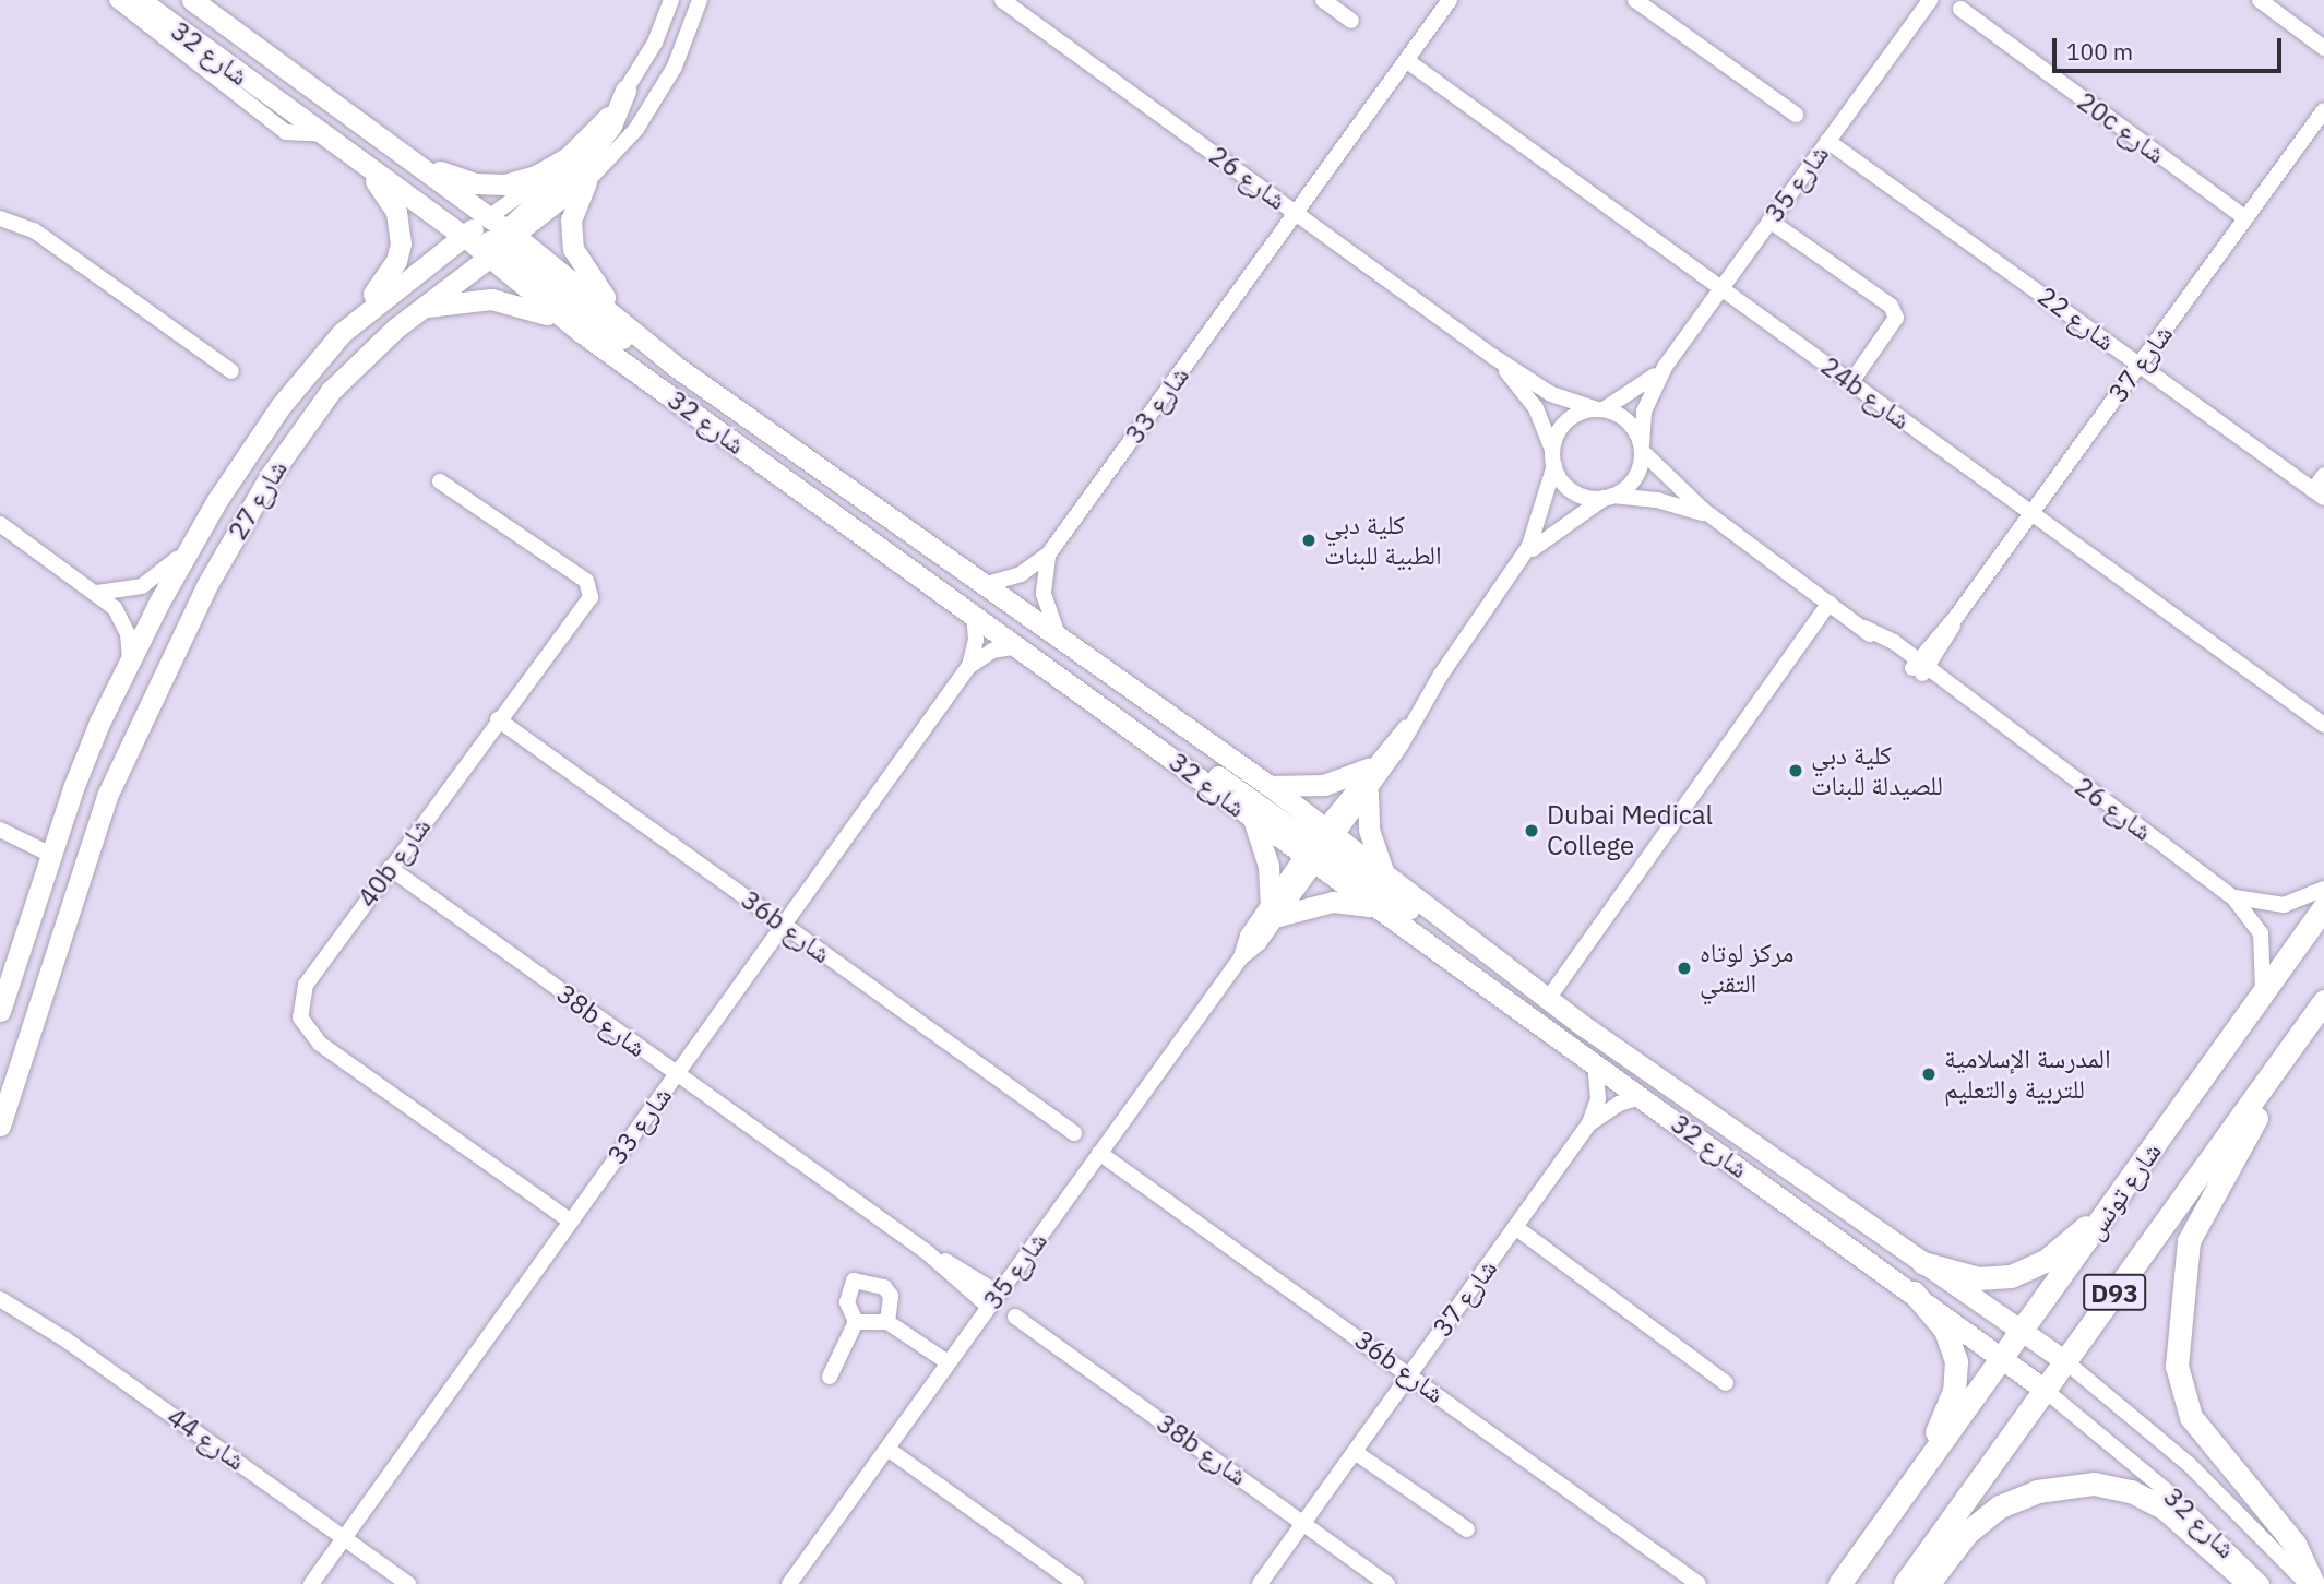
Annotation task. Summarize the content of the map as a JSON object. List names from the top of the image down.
{
  "streets": {
    "main road": ["شارع تونس", "D93"],
    "street": [
      "شارع 32",
      "20c شارع",
      "شارع 26",
      "شارع 35",
      "شارع 22",
      "شارع 37",
      "24b شارع",
      "شارع 33",
      "شارع 27",
      "40b شارع",
      "36b شارع",
      "38b شارع",
      "شارع 44"
    ]
  },
  "crossings": [
    ["شارع 32", "شارع 35"],
    ["شارع 32", "شارع 37"],
    ["شارع 32", "شارع 33"],
    ["شارع 32", "شارع 27"],
    ["شارع 32", "شارع تونس"],
    ["20c شارع", "شارع 37"],
    ["شارع 26", "شارع 35"],
    ["شارع 26", "شارع 37"],
    ["شارع 26", "شارع 33"],
    ["شارع 26", "شارع تونس"],
    ["شارع 35", "شارع 22"],
    ["شارع 35", "24b شارع"],
    ["شارع 35", "36b شارع"],
    ["شارع 35", "38b شارع"],
    ["شارع 22", "شارع 37"],
    ["شارع 37", "24b شارع"],
    ["شارع 37", "36b شارع"],
    ["شارع 37", "38b شارع"],
    ["24b شارع", "شارع 33"],
    ["شارع 33", "40b شارع"],
    ["شارع 33", "36b شارع"],
    ["شارع 33", "38b شارع"],
    ["شارع 33", "شارع 44"],
    ["40b شارع", "36b شارع"],
    ["40b شارع", "38b شارع"]
  ],
  "places": [
    "كلية دبي الطبية للبنات",
    "كلية دبي للصيدلة للبنات",
    "Dubai Medical College",
    "مركز لوتاه التقني",
    "المدرسة الإسلامية للتربية والتعليم"
  ],
  "scale_bar": "100 m"
}
